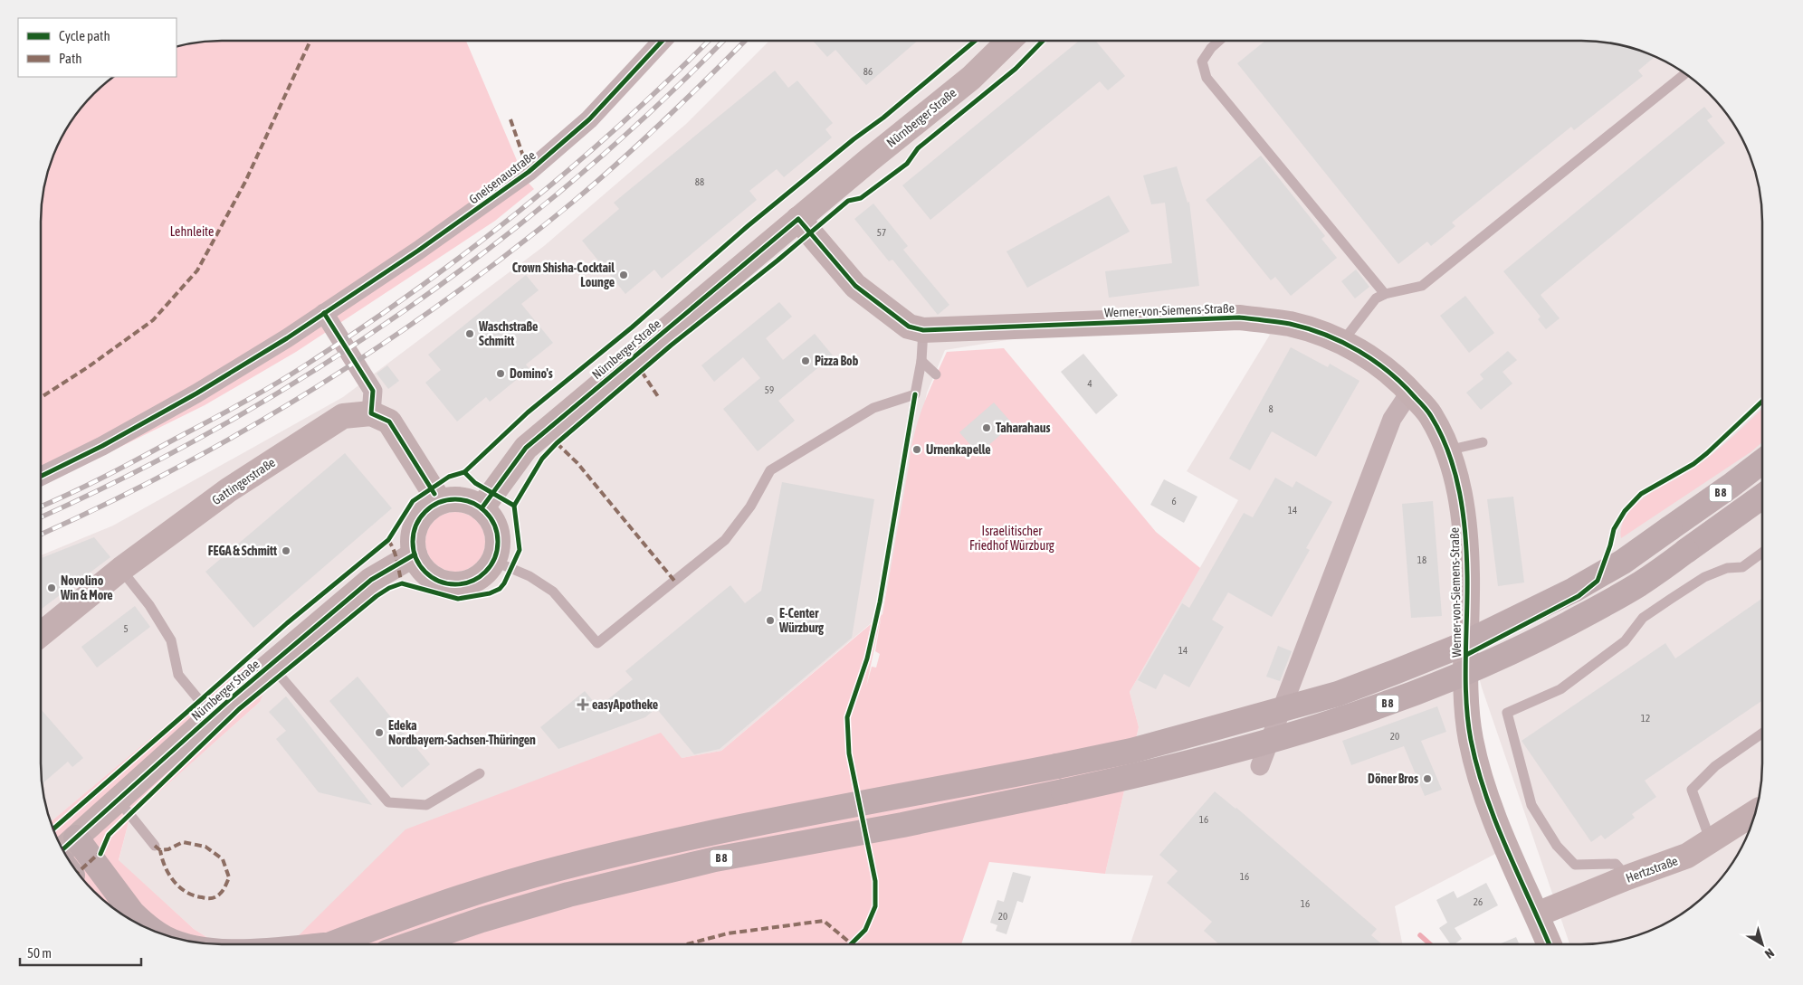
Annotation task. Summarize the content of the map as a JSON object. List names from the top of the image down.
{
  "streets": {
    "highway": ["B 8"],
    "street": [
      "Nürnberger Straße",
      "Gneisenaustraße",
      "Werner-von-Siemens-Straße",
      "Gattingerstraße",
      "Hertzstraße"
    ]
  },
  "crossings": [
    ["Nürnberger Straße", "Werner-von-Siemens-Straße"],
    ["Werner-von-Siemens-Straße", "Hertzstraße"]
  ],
  "parks": ["Lehnleite", "Israelitischer Friedhof Würzburg"],
  "places": {
    "other": [
      "Crown Shisha-Cocktail Lounge",
      "Waschstraße Schmitt",
      "Pizza Bob",
      "Domino's",
      "Taharahaus",
      "Urnenkapelle",
      "FEGA & Schmitt",
      "Novolino Win & More",
      "E-Center Würzburg",
      "Edeka Nordbayern-Sachsen-Thüringen",
      "Döner Bros"
    ],
    "health": ["easyApotheke"]
  },
  "house_numbers": [
    "86",
    "88",
    "57",
    "4",
    "59",
    "8",
    "6",
    "14",
    "18",
    "5",
    "14",
    "12",
    "20",
    "16",
    "16",
    "26",
    "16",
    "20"
  ],
  "legend": ["Cycle path", "Path"],
  "scale_bar": "50 m",
  "north": "bottom right"
}
